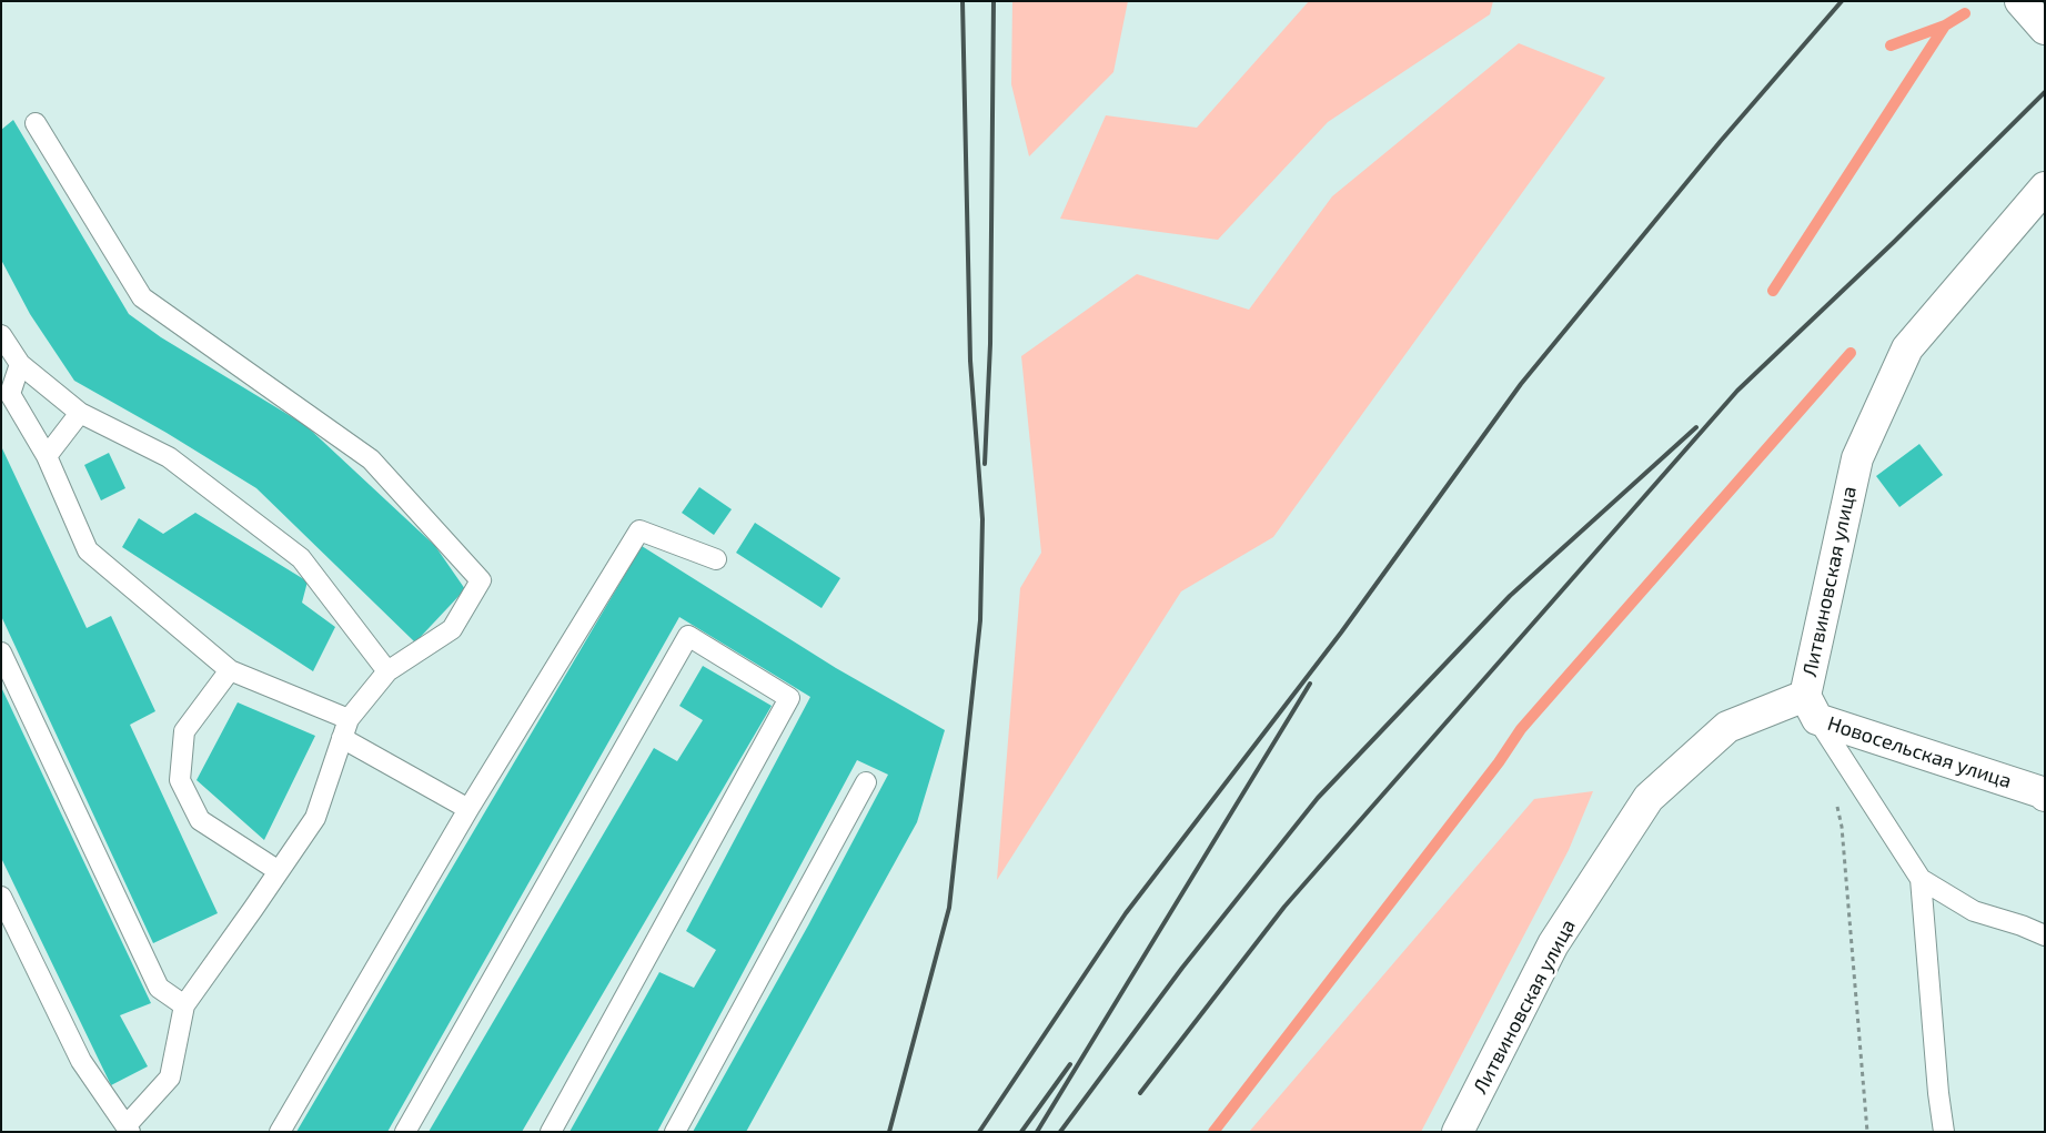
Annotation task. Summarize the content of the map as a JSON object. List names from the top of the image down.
{
  "streets": {
    "street": ["Литвиновская улица", "Новосельская улица"]
  },
  "crossings": [
    ["Литвиновская улица", "Новосельская улица"]
  ]
}
